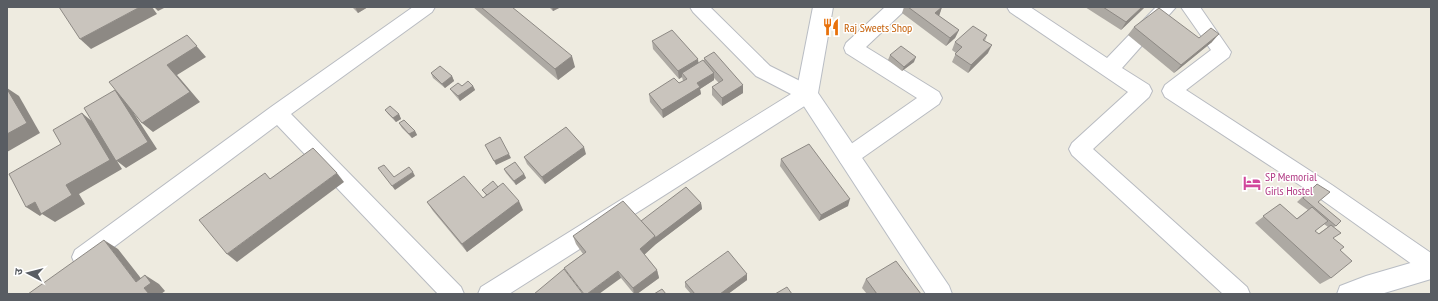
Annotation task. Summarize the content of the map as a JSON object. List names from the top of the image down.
{
  "places": {
    "restaurant": ["Raj Sweets Shop"],
    "hotel": ["SP Memorial Girls Hostel"]
  },
  "north": "left"
}
